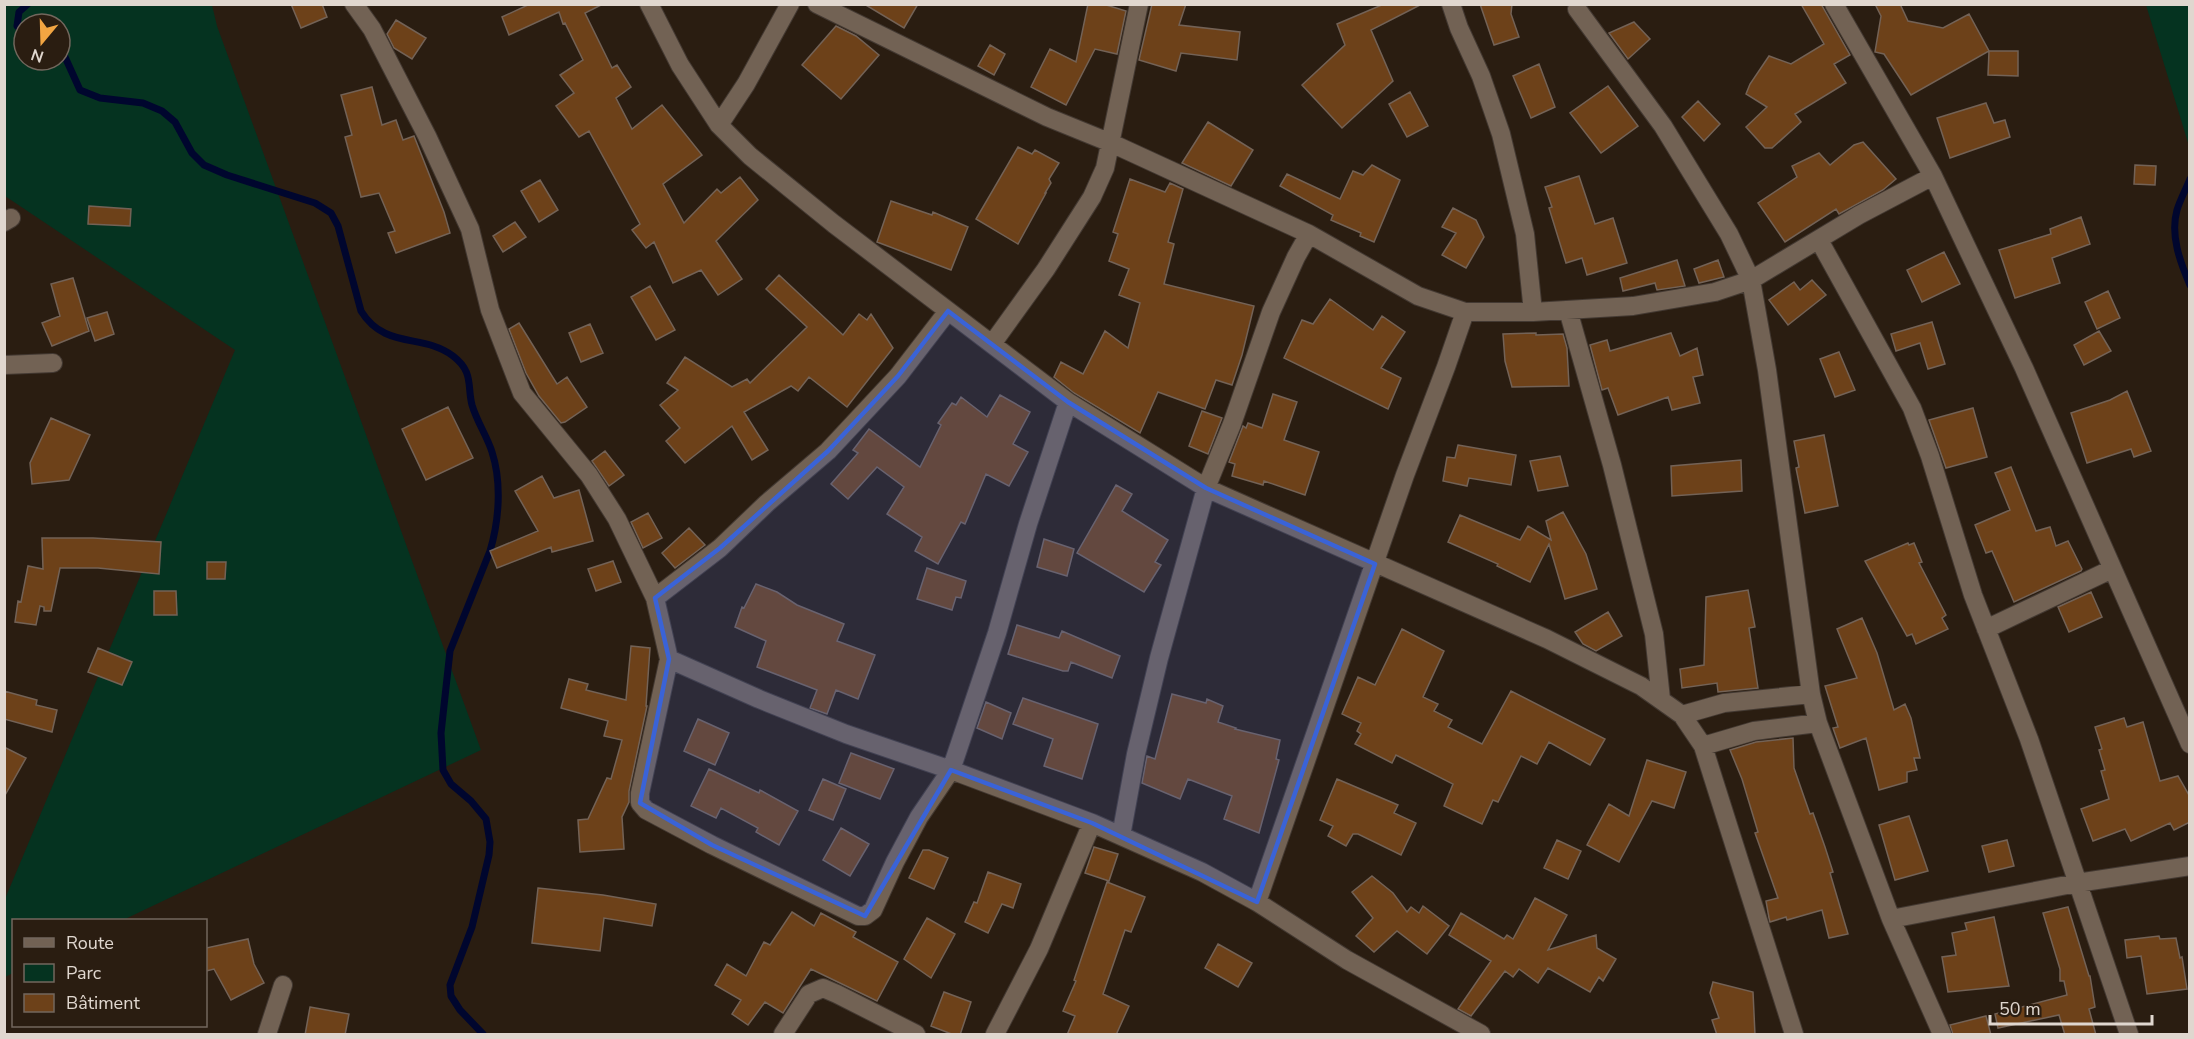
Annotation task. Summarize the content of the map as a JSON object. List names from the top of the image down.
{
  "legend": ["Route", "Parc", "Bâtiment"],
  "scale_bar": "50 m",
  "north": "bottom"
}
